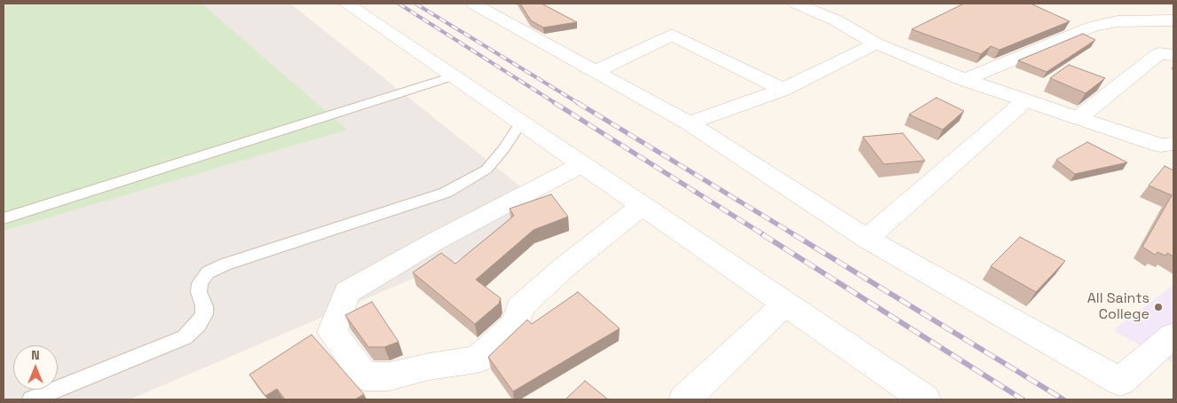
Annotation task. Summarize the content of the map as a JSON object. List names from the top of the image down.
{
  "places": ["All Saints College"],
  "north": "top"
}
